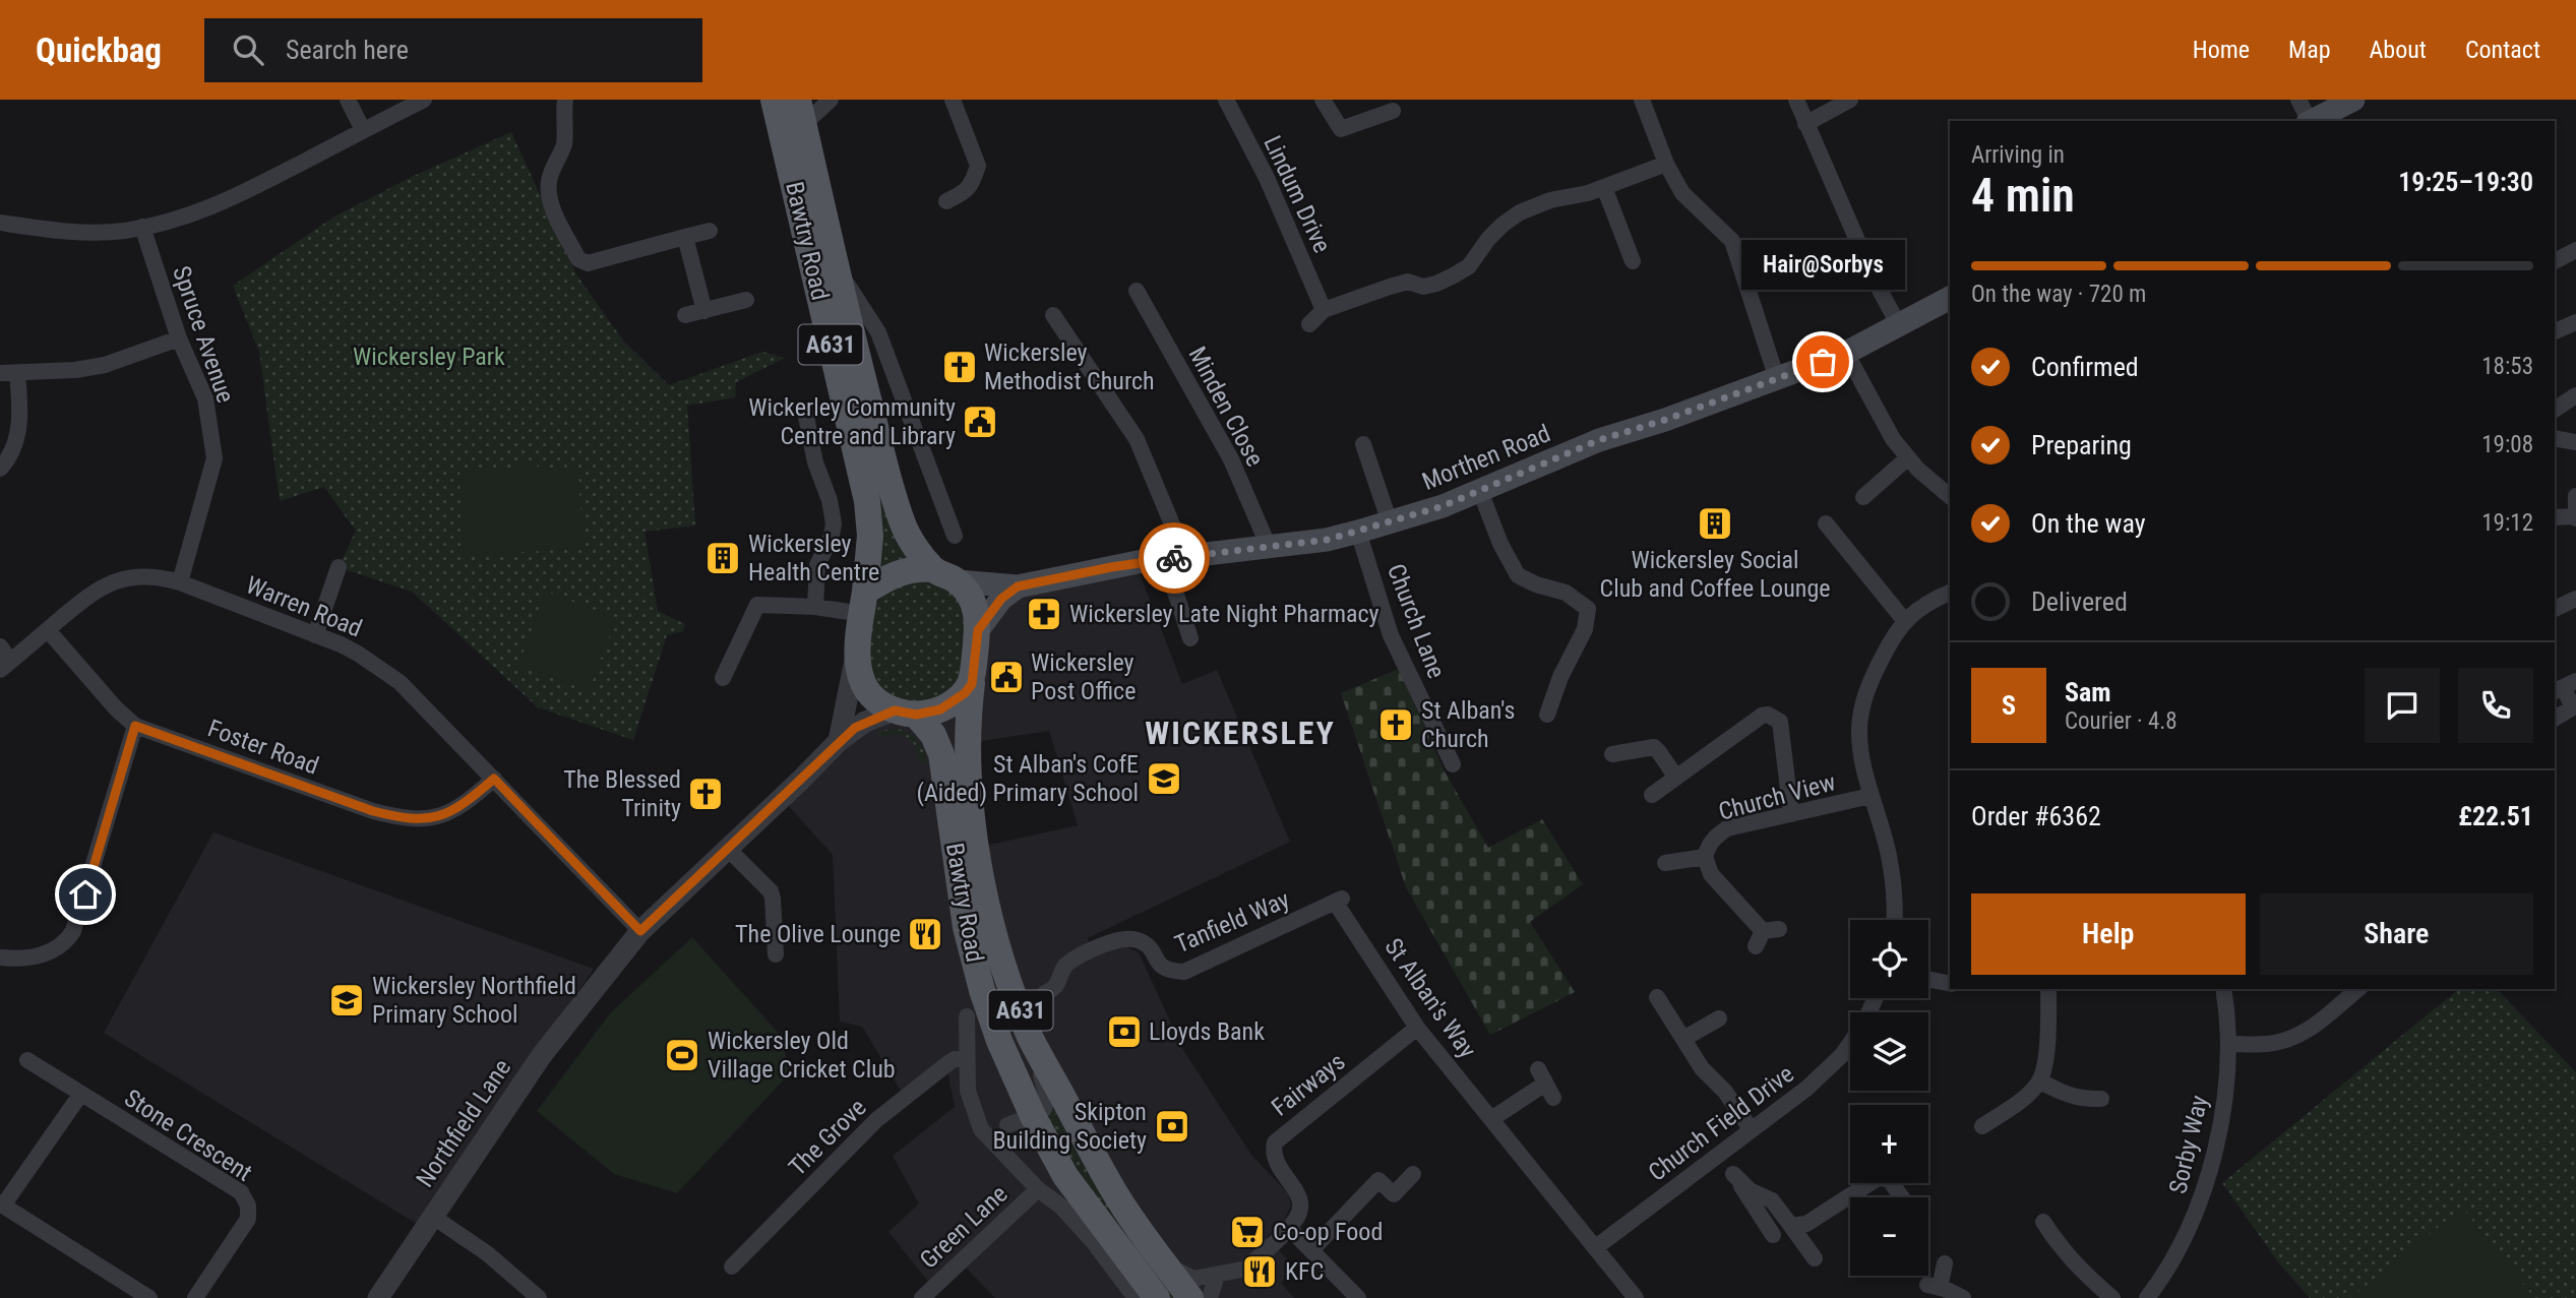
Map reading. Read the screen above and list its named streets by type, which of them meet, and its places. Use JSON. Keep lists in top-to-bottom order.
{
  "streets": {
    "main road": ["Bawtry Road", "A631", "Morthen Road"],
    "street": [
      "Lindum Drive",
      "Spruce Avenue",
      "Minden Close",
      "Warren Road",
      "Church Lane",
      "Foster Road",
      "Church View",
      "Tanfield Way",
      "St Alban's Way",
      "Fairways",
      "Northfield Lane",
      "Church Field Drive",
      "Stone Crescent",
      "The Grove",
      "Sorby Way",
      "Green Lane"
    ]
  },
  "crossings": [
    ["Bawtry Road", "A631"],
    ["Bawtry Road", "Morthen Road"],
    ["Bawtry Road", "Tanfield Way"],
    ["Bawtry Road", "Northfield Lane"],
    ["Spruce Avenue", "Warren Road"],
    ["A631", "Morthen Road"],
    ["A631", "Northfield Lane"],
    ["Minden Close", "Morthen Road"],
    ["Morthen Road", "Church Lane"],
    ["Morthen Road", "Northfield Lane"],
    ["Warren Road", "Foster Road"],
    ["Warren Road", "Northfield Lane"],
    ["Tanfield Way", "St Alban's Way"],
    ["St Alban's Way", "Fairways"],
    ["St Alban's Way", "Church Field Drive"]
  ],
  "districts": ["WICKERSLEY"],
  "parks": ["Wickersley Park"],
  "places": {
    "other": ["Hair@Sorbys"],
    "church": ["Wickersley Methodist Church", "St Alban's Church", "The Blessed Trinity"],
    "public building": ["Wickerley Community Centre and Library", "Wickersley Post Office"],
    "building": ["Wickersley Social Club and Coffee Lounge", "Wickersley Health Centre"],
    "pharmacy": ["Wickersley Late Night Pharmacy"],
    "school or university": ["St Alban's CofE (Aided) Primary School", "Wickersley Northfield Primary School"],
    "restaurant": ["The Olive Lounge", "KFC"],
    "bank": ["Lloyds Bank", "Skipton Building Society"],
    "sports": ["Wickersley Old Village Cricket Club"],
    "supermarket": ["Co-op Food"]
  },
  "page": {
    "header": "Quickbag",
    "search": "Search here",
    "nav": [
      "Home",
      "Map",
      "About",
      "Contact"
    ],
    "heading": ["4 min", "Arriving in", "19:25–19:30"],
    "panel": [
      "Sam",
      "Courier · 4.8",
      "Order #6362",
      "£22.51"
    ],
    "bubble": "Hair@Sorbys",
    "bar": "On the way · 720 m",
    "list": [
      ["Confirmed", "18:53"],
      ["Preparing", "19:08"],
      ["On the way", "19:12"],
      "Delivered"
    ],
    "round": "S",
    "buttons": ["Help", "Share"],
    "map_buttons": ["+", "−"]
  }
}
